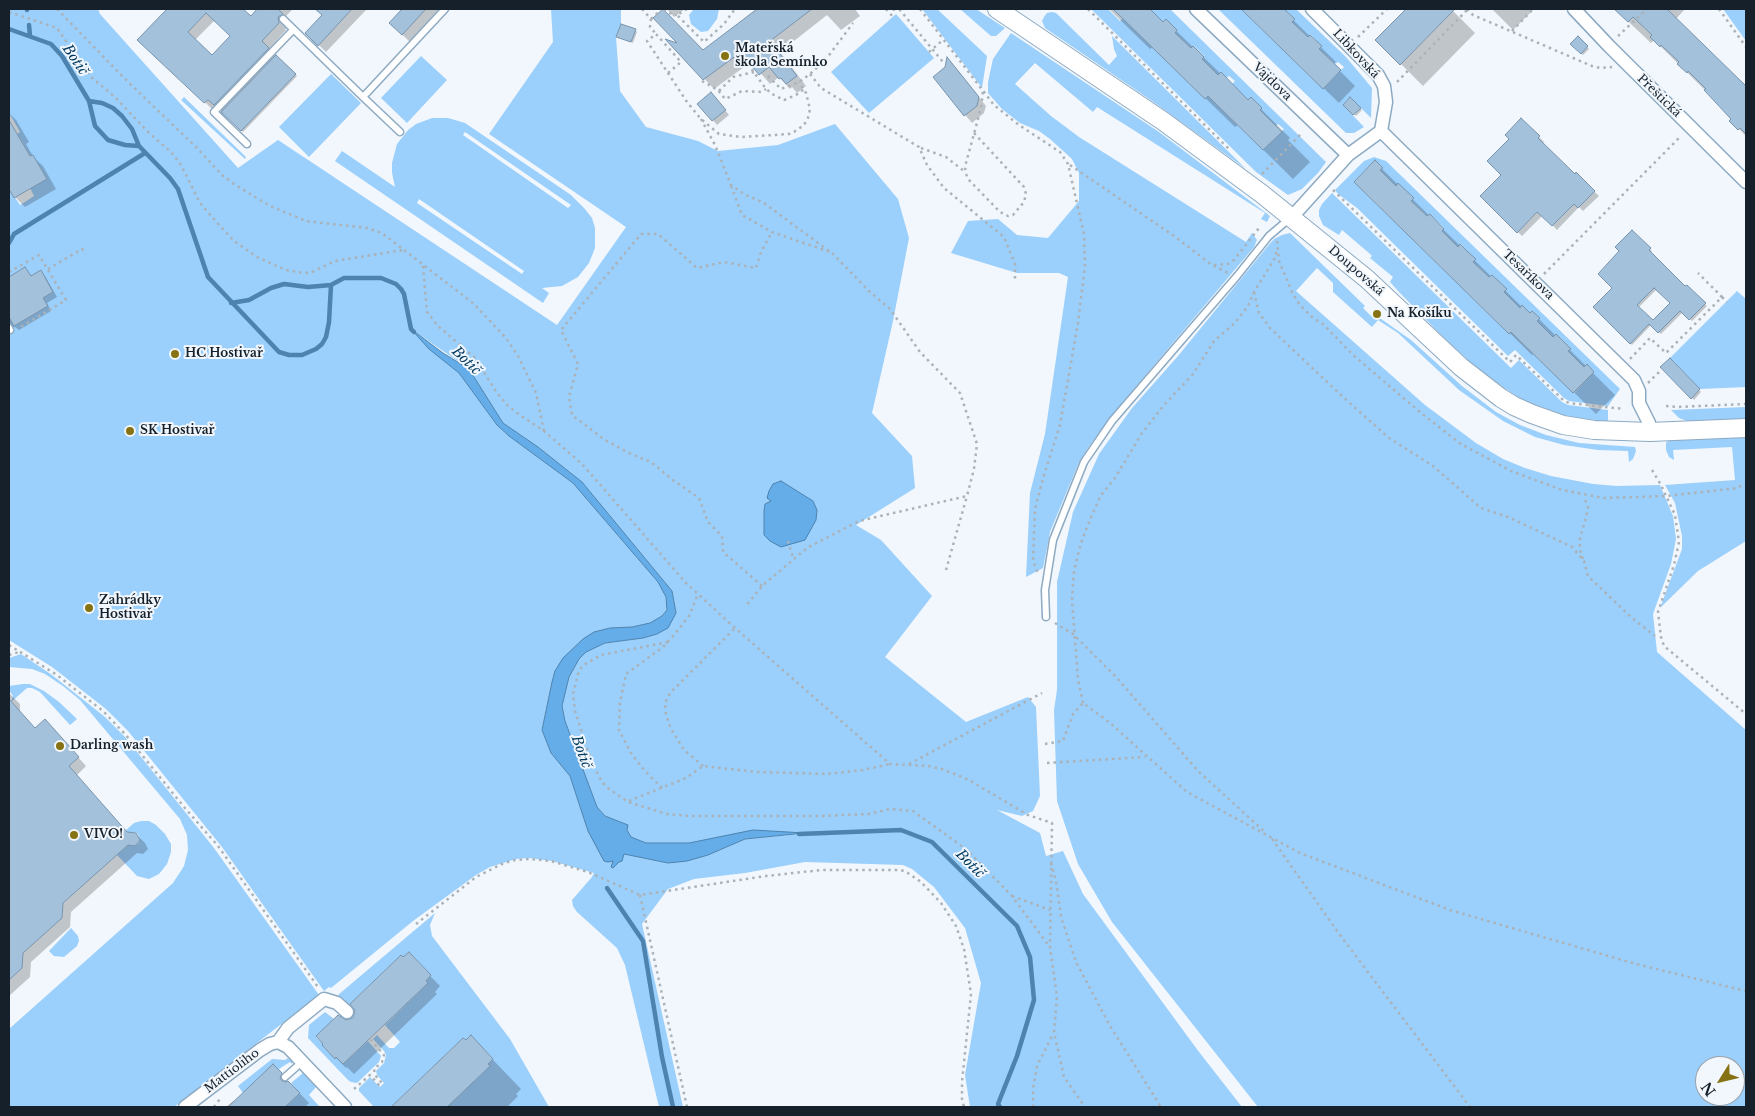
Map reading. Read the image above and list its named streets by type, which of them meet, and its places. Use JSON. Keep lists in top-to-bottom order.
{
  "streets": {
    "street": [
      "Libkovská",
      "Vajdova",
      "Přeštická",
      "Doupovská",
      "Tesaříkova",
      "Mattioliho"
    ]
  },
  "crossings": [
    ["Libkovská", "Tesaříkova"],
    ["Doupovská", "Tesaříkova"]
  ],
  "water": ["Botič"],
  "places": [
    "Mateřská škola Semínko",
    "Na Košíku",
    "HC Hostivař",
    "SK Hostivař",
    "Zahrádky Hostivař",
    "Darling wash",
    "VIVO!"
  ],
  "north": "bottom left"
}
